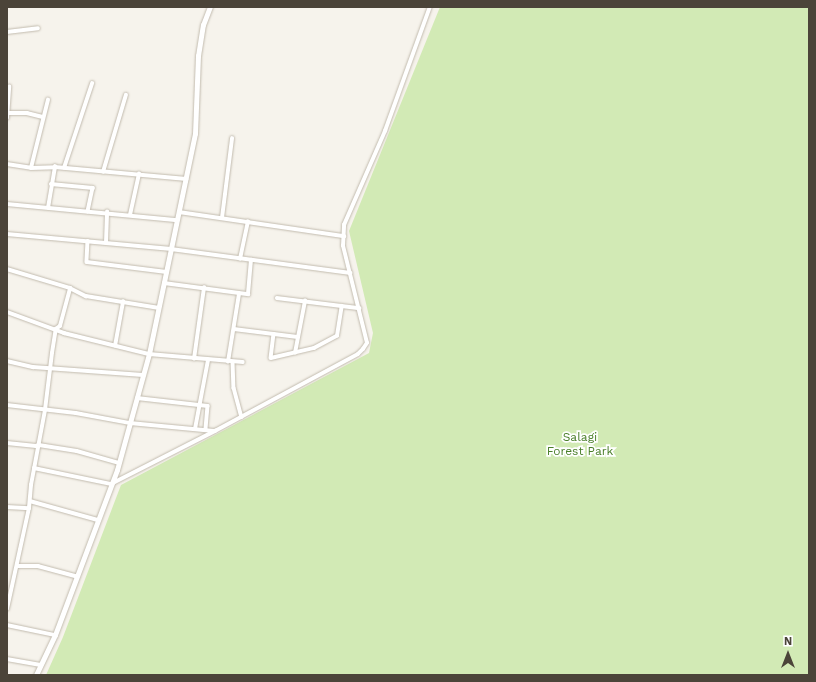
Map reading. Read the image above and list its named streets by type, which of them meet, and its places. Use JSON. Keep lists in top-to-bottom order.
{
  "parks": ["Salagi Forest Park"],
  "north": "top"
}
